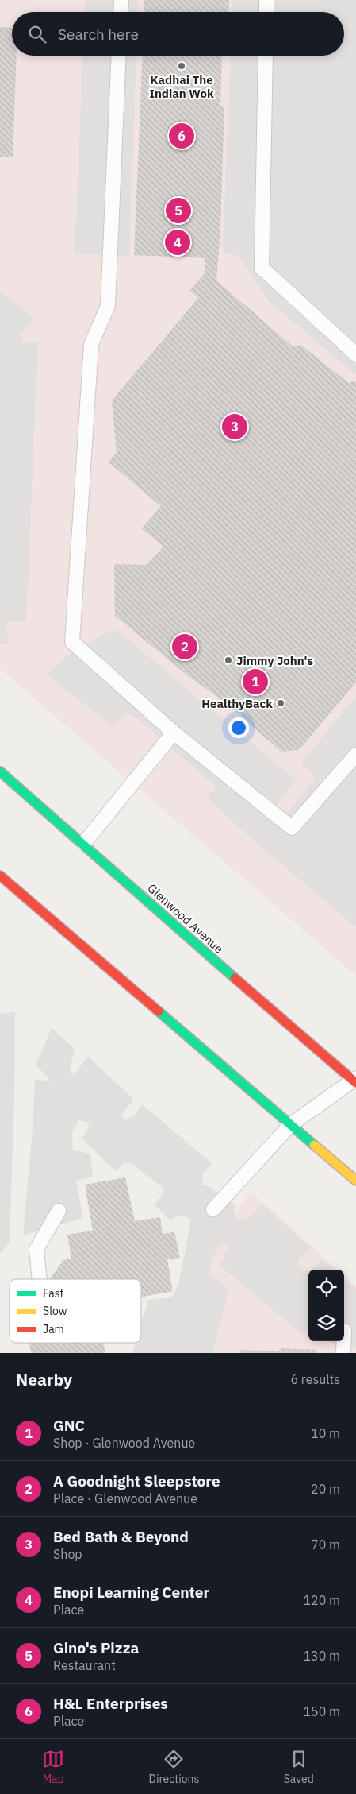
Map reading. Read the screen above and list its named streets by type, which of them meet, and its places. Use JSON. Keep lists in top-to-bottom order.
{
  "streets": {
    "highway": ["Glenwood Avenue"]
  },
  "places": ["Kadhai The Indian Wok", "Jimmy John's", "HealthyBack"],
  "legend": ["Fast", "Slow", "Jam"],
  "page": {
    "search": "Search here",
    "pins": [
      "6",
      "5",
      "4",
      "3",
      "2",
      "1"
    ],
    "heading": ["Nearby", "6 results"],
    "list": [
      {
        "mark": "1",
        "name": "GNC",
        "note": "Shop · Glenwood Avenue",
        "value": "10 m"
      },
      {
        "mark": "2",
        "name": "A Goodnight Sleepstore",
        "note": "Place · Glenwood Avenue",
        "value": "20 m"
      },
      {
        "mark": "3",
        "name": "Bed Bath & Beyond",
        "note": "Shop",
        "value": "70 m"
      },
      {
        "mark": "4",
        "name": "Enopi Learning Center",
        "note": "Place",
        "value": "120 m"
      },
      {
        "mark": "5",
        "name": "Gino's Pizza",
        "note": "Restaurant",
        "value": "130 m"
      },
      {
        "mark": "6",
        "name": "H&L Enterprises",
        "note": "Place",
        "value": "150 m"
      }
    ],
    "nav": ["Map", "Directions", "Saved"]
  }
}
